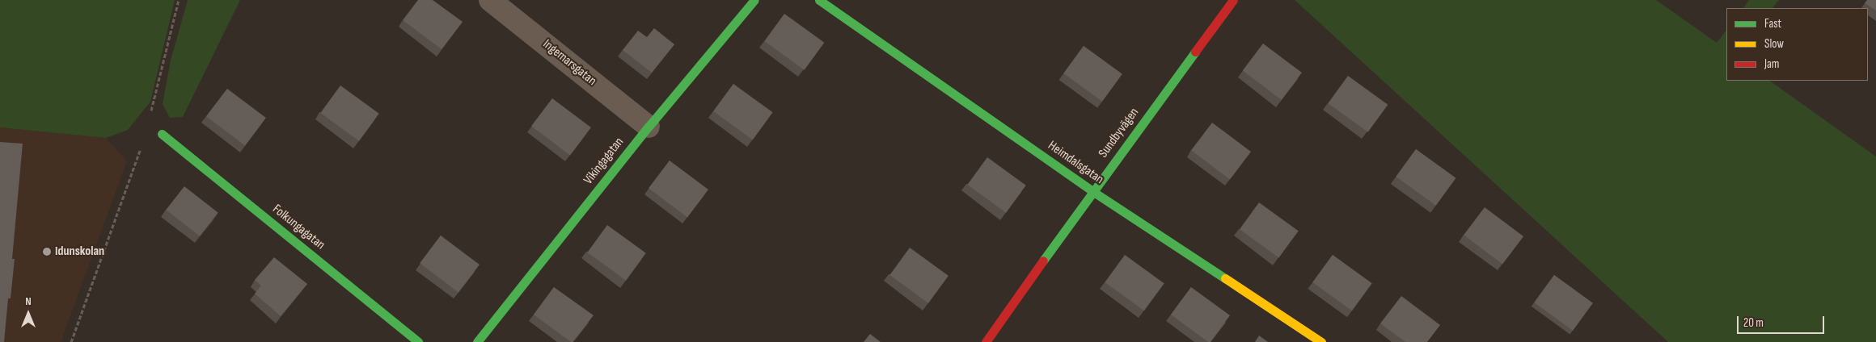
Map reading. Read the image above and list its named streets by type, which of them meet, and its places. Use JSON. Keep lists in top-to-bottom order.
{
  "streets": {
    "street": [
      "Ingemarsgatan",
      "Sundbyvägen",
      "Vikingagatan",
      "Heimdalsgatan",
      "Folkungagatan"
    ]
  },
  "crossings": [
    ["Ingemarsgatan", "Vikingagatan"],
    ["Sundbyvägen", "Heimdalsgatan"]
  ],
  "places": ["Idunskolan"],
  "legend": ["Fast", "Slow", "Jam"],
  "scale_bar": "20 m",
  "north": "top"
}
